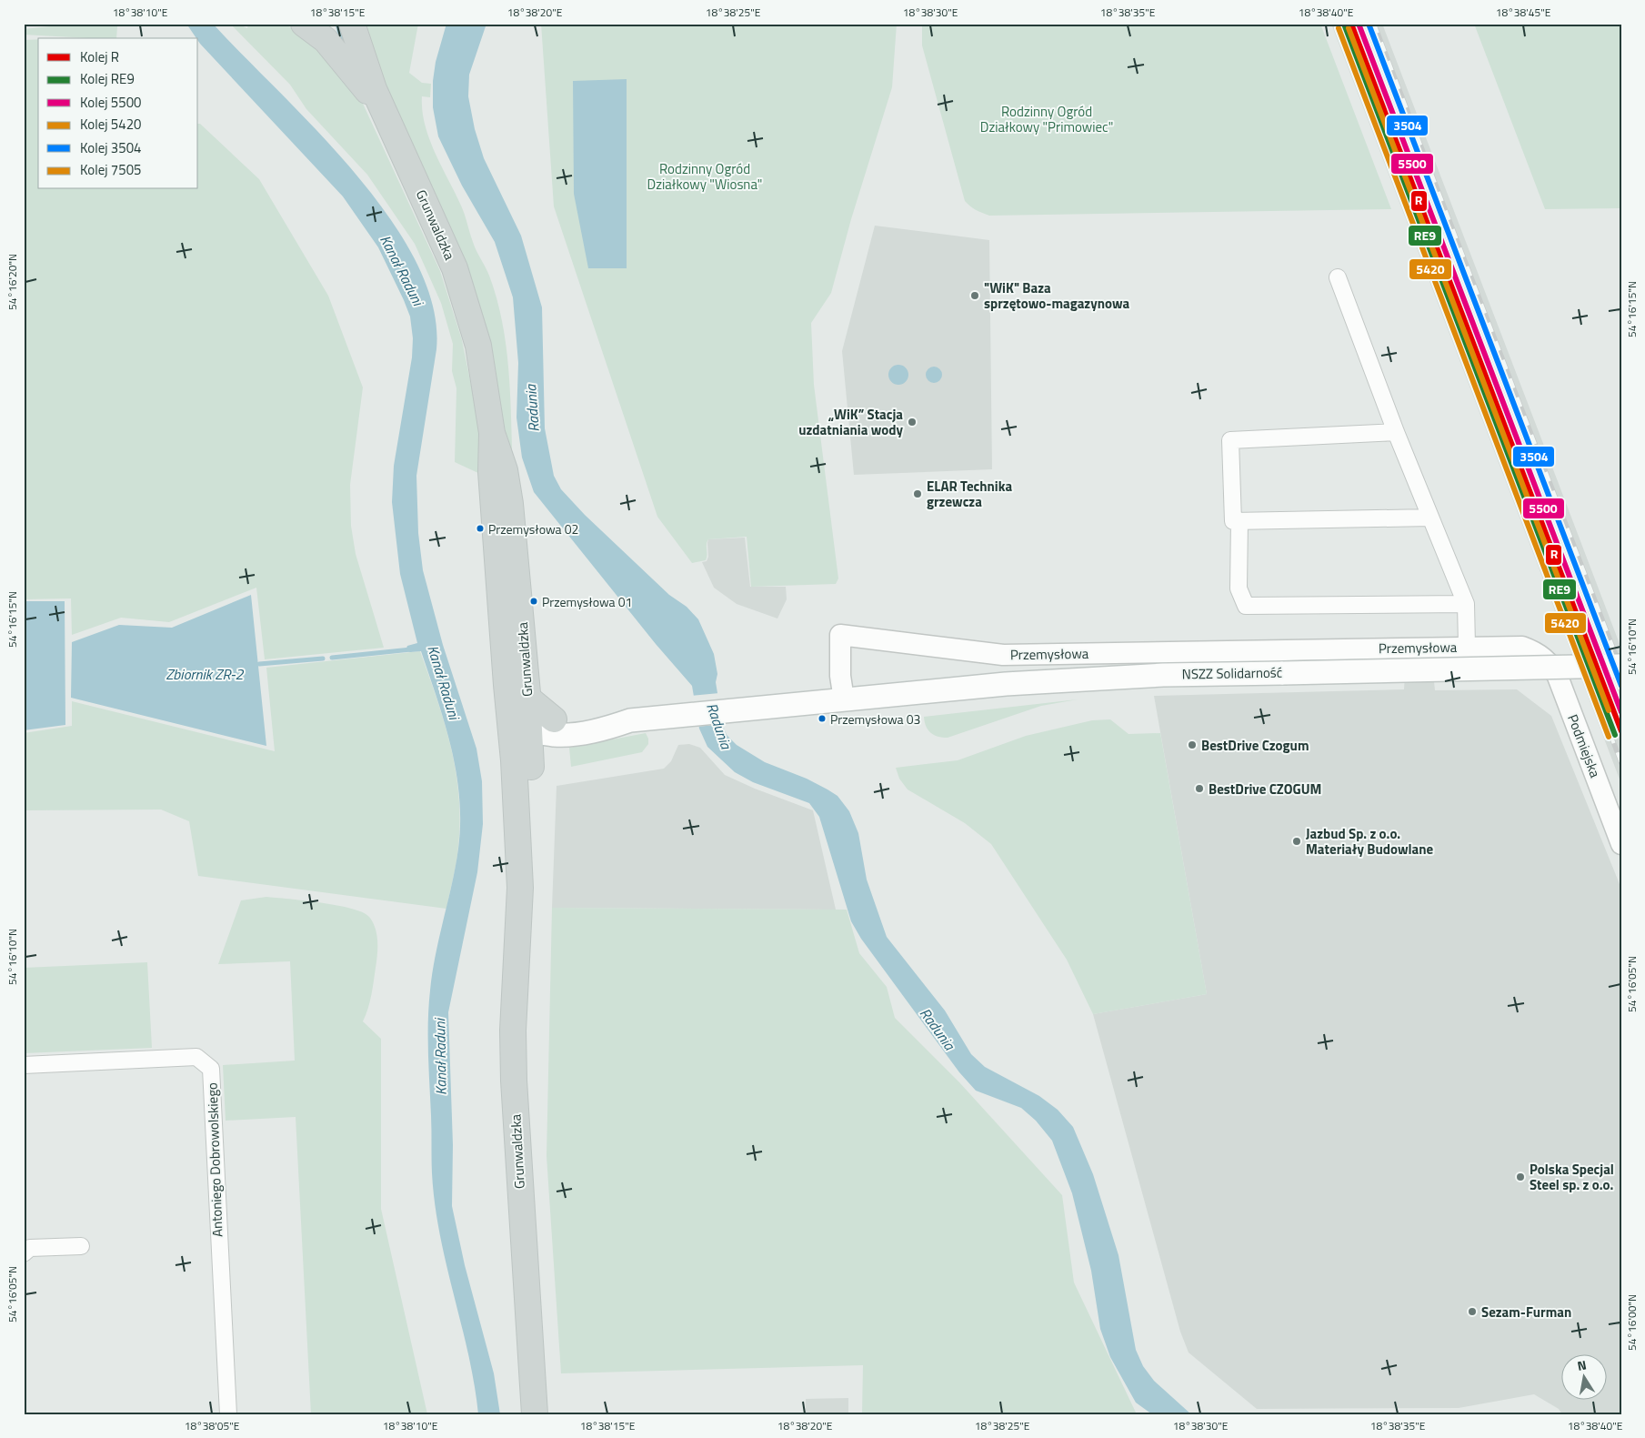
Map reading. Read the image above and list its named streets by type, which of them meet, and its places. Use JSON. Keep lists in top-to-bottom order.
{
  "streets": {
    "main road": ["Grunwaldzka", "NSZZ Solidarność"],
    "street": ["Przemysłowa", "Podmiejska", "Antoniego Dobrowolskiego"]
  },
  "crossings": [
    ["Przemysłowa", "NSZZ Solidarność"],
    ["Przemysłowa", "Podmiejska"]
  ],
  "water": ["Kanał Raduni", "Radunia", "Zbiornik ZR-2"],
  "parks": ["Rodzinny Ogród Działkowy \"Primowiec\"", "Rodzinny Ogród Działkowy \"Wiosna\""],
  "places": [
    "\"WiK\" Baza sprzętowo-magazynowa",
    "„WiK” Stacja uzdatniania wody",
    "ELAR Technika grzewcza",
    "Przemysłowa 02",
    "Przemysłowa 01",
    "Przemysłowa 03",
    "BestDrive Czogum",
    "BestDrive CZOGUM",
    "Jazbud Sp. z o.o. Materiały Budowlane",
    "Polska Specjal Steel sp. z o.o.",
    "Sezam-Furman"
  ],
  "lines": [
    "rail line R",
    "rail line 5500",
    "rail line 3504",
    "rail line RE9",
    "rail line 5420",
    "rail line 7505"
  ],
  "legend": [
    "Kolej R",
    "Kolej RE9",
    "Kolej 5500",
    "Kolej 5420",
    "Kolej 3504",
    "Kolej 7505"
  ],
  "north": "top",
  "coordinates": [
    "18°38'10\"E",
    "18°38'15\"E",
    "18°38'20\"E",
    "18°38'25\"E",
    "18°38'30\"E",
    "18°38'35\"E",
    "18°38'40\"E",
    "18°38'45\"E",
    "54°16'20\"N",
    "54°16'15\"N",
    "54°16'10\"N",
    "54°16'05\"N",
    "54°16'00\"N",
    "18°38'05\"E"
  ]
}
